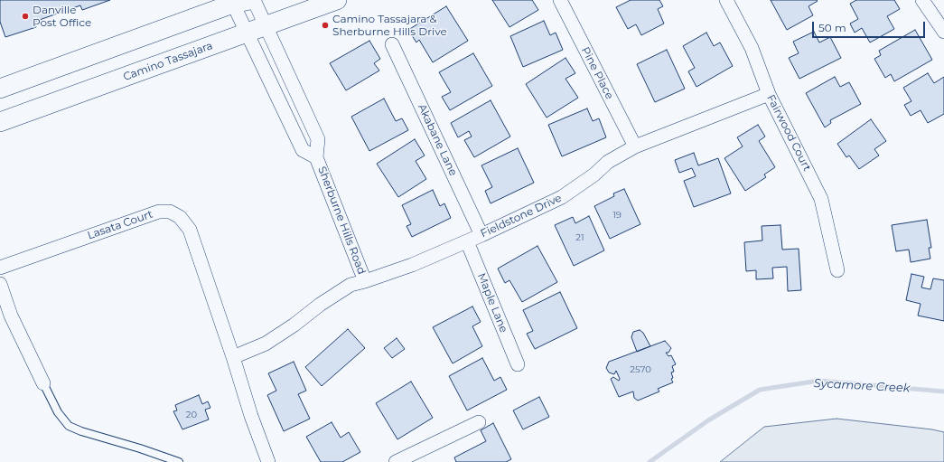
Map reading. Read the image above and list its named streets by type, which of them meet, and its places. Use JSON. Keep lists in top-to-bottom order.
{
  "streets": {
    "main road": ["Camino Tassajara"],
    "street": [
      "Pine Place",
      "Fairwood Court",
      "Akabane Lane",
      "Fieldstone Drive",
      "Sherburne Hills Road",
      "Lasata Court",
      "Maple Lane"
    ]
  },
  "crossings": [
    ["Camino Tassajara", "Sherburne Hills Road"],
    ["Pine Place", "Fieldstone Drive"],
    ["Fairwood Court", "Fieldstone Drive"],
    ["Akabane Lane", "Fieldstone Drive"],
    ["Fieldstone Drive", "Sherburne Hills Road"],
    ["Fieldstone Drive", "Maple Lane"],
    ["Sherburne Hills Road", "Lasata Court"]
  ],
  "water": ["Sycamore Creek"],
  "places": ["Danville Post Office", "Camino Tassajara & Sherburne Hills Drive"],
  "house_numbers": [
    "19",
    "21",
    "2570",
    "20"
  ],
  "scale_bar": "50 m"
}
